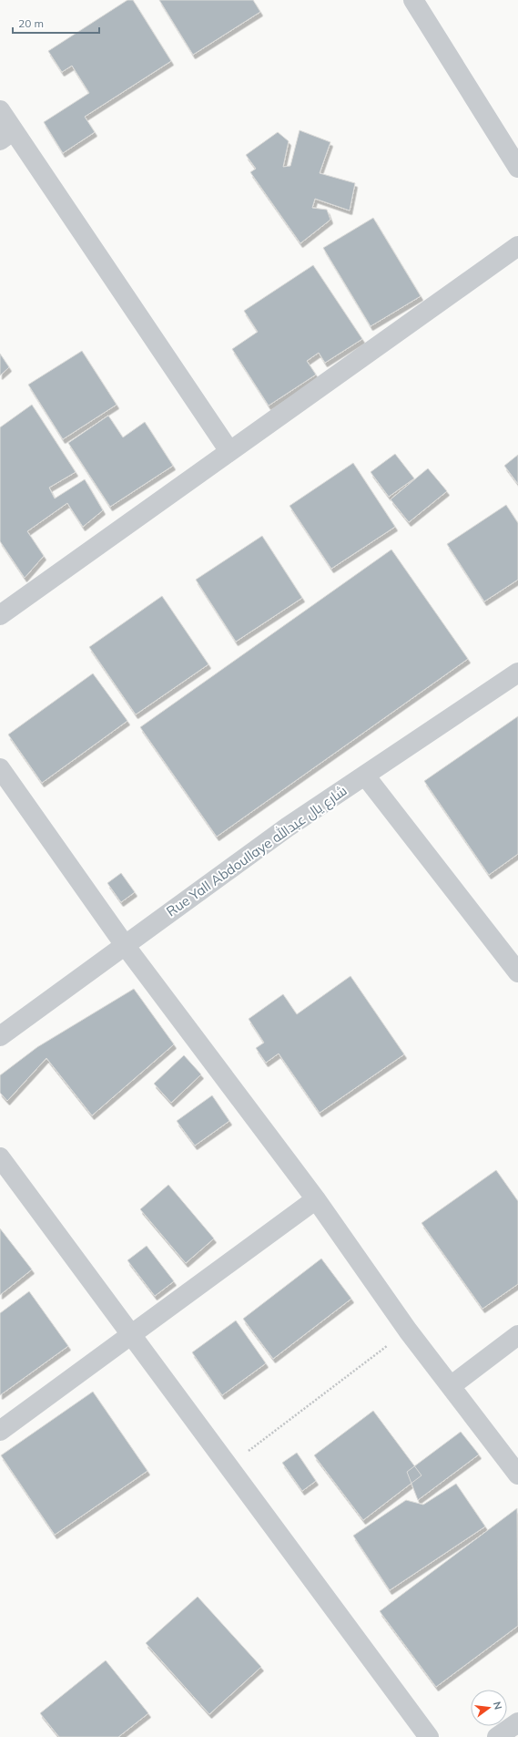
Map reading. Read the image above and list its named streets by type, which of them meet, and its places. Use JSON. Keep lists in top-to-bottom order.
{
  "streets": {
    "street": ["Rue Yall Abdoullaye شارع يال عبدالله"]
  },
  "scale_bar": "20 m",
  "north": "right"
}
